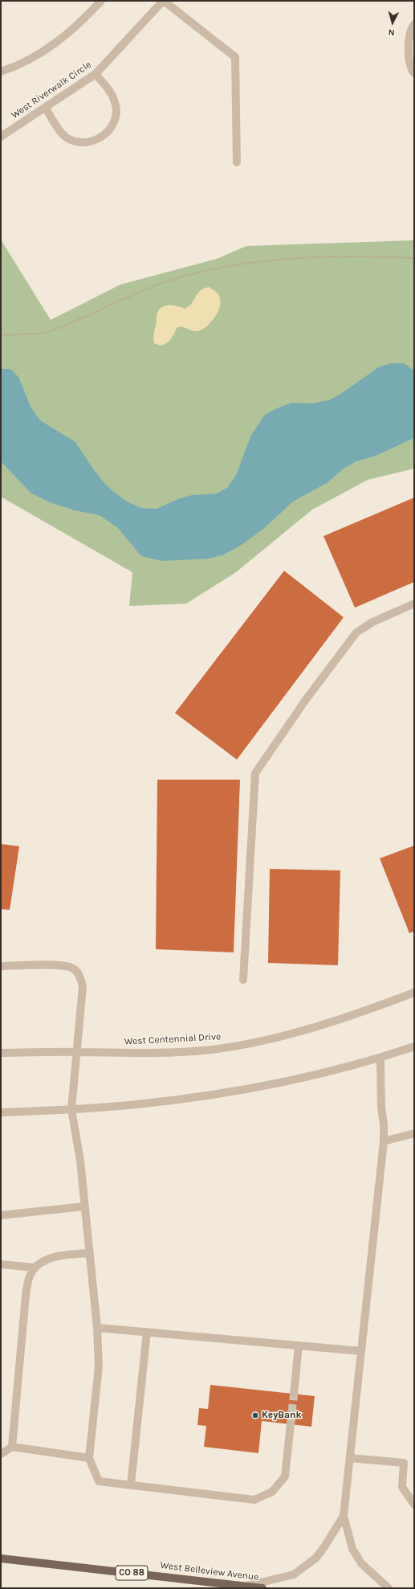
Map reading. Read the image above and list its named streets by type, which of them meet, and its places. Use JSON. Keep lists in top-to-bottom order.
{
  "streets": {
    "main road": ["West Belleview Avenue", "CO 88"],
    "street": ["West Riverwalk Circle", "West Centennial Drive"]
  },
  "places": ["KeyBank"],
  "north": "bottom"
}
